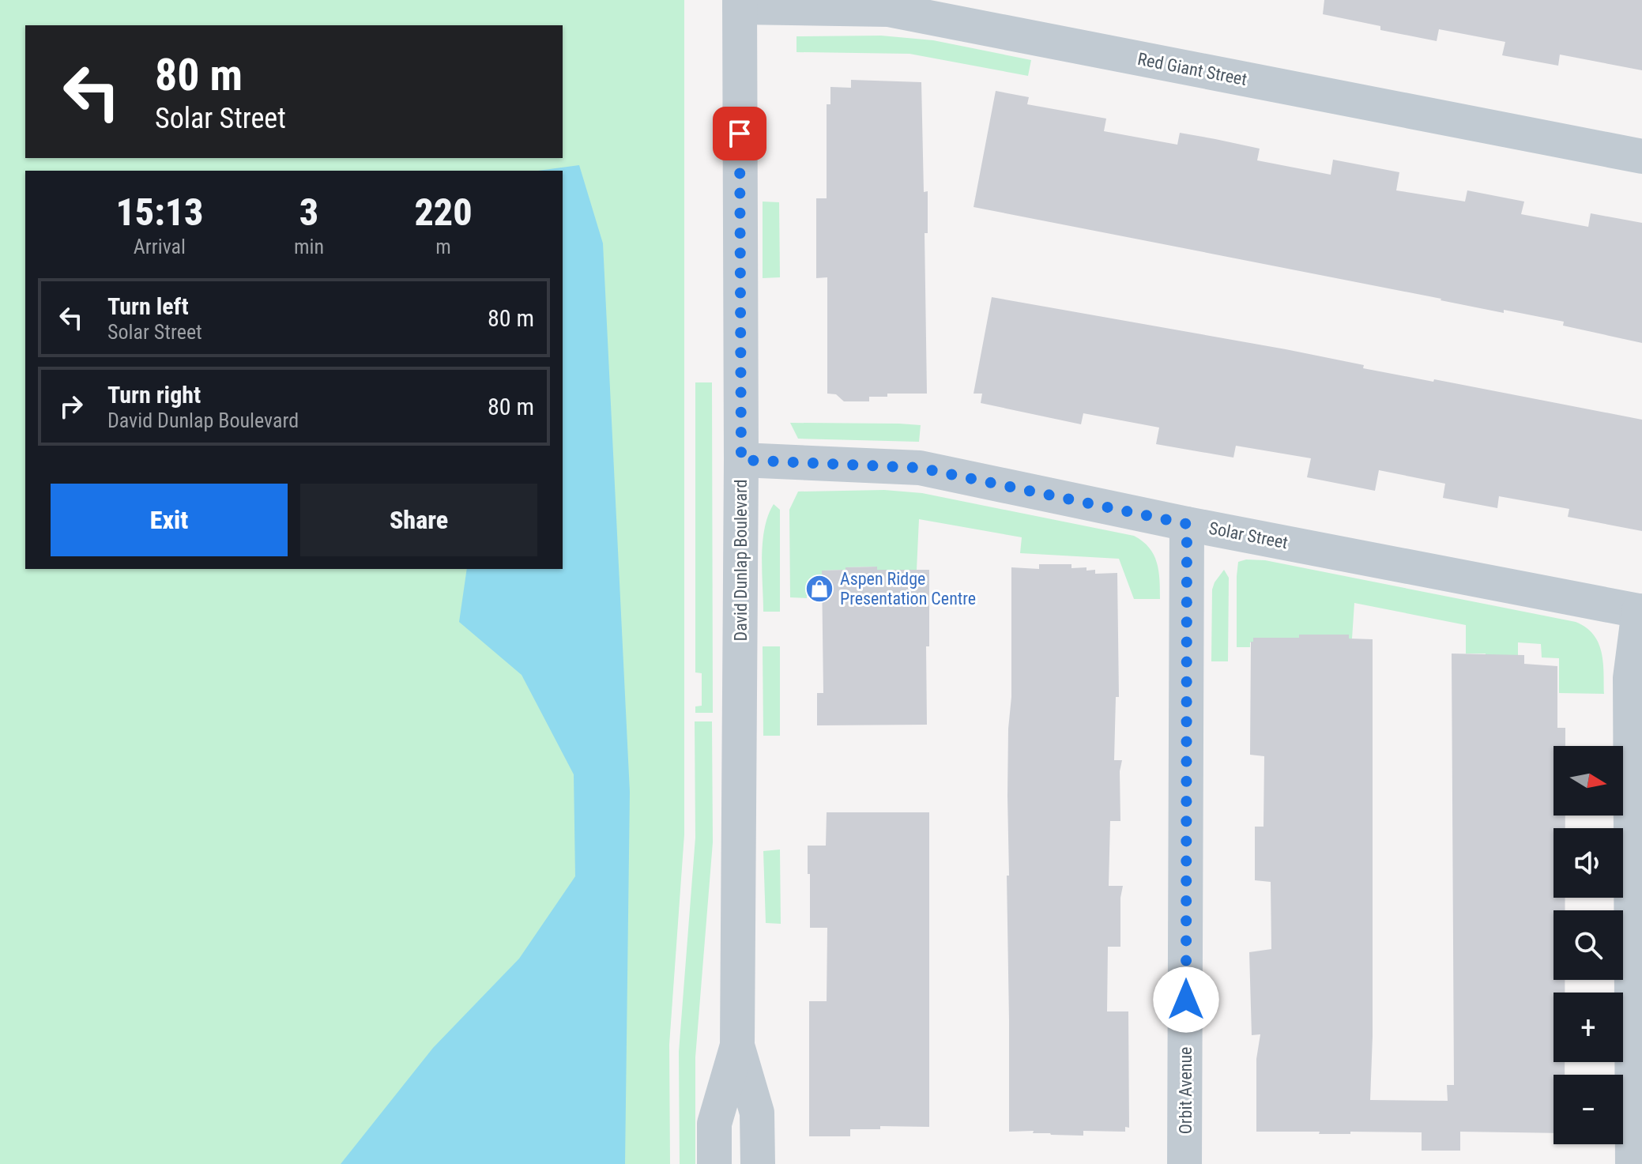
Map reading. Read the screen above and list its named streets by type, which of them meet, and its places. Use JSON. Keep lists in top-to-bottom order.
{
  "streets": {
    "street": [
      "Red Giant Street",
      "Solar Street",
      "David Dunlap Boulevard",
      "Orbit Avenue"
    ]
  },
  "crossings": [
    ["Red Giant Street", "David Dunlap Boulevard"],
    ["Solar Street", "David Dunlap Boulevard"],
    ["Solar Street", "Orbit Avenue"]
  ],
  "places": {
    "shop": ["Aspen Ridge Presentation Centre"]
  },
  "north": "right",
  "page": {
    "turn": ["80 m", "Solar Street"],
    "eta": [
      "15:13",
      "Arrival",
      "3",
      "min",
      "220",
      "m"
    ],
    "list": [
      {
        "name": "Turn left",
        "note": "Solar Street",
        "value": "80 m"
      },
      {
        "name": "Turn right",
        "note": "David Dunlap Boulevard",
        "value": "80 m"
      }
    ],
    "buttons": ["Exit", "Share"],
    "map_buttons": ["+", "−"]
  }
}
